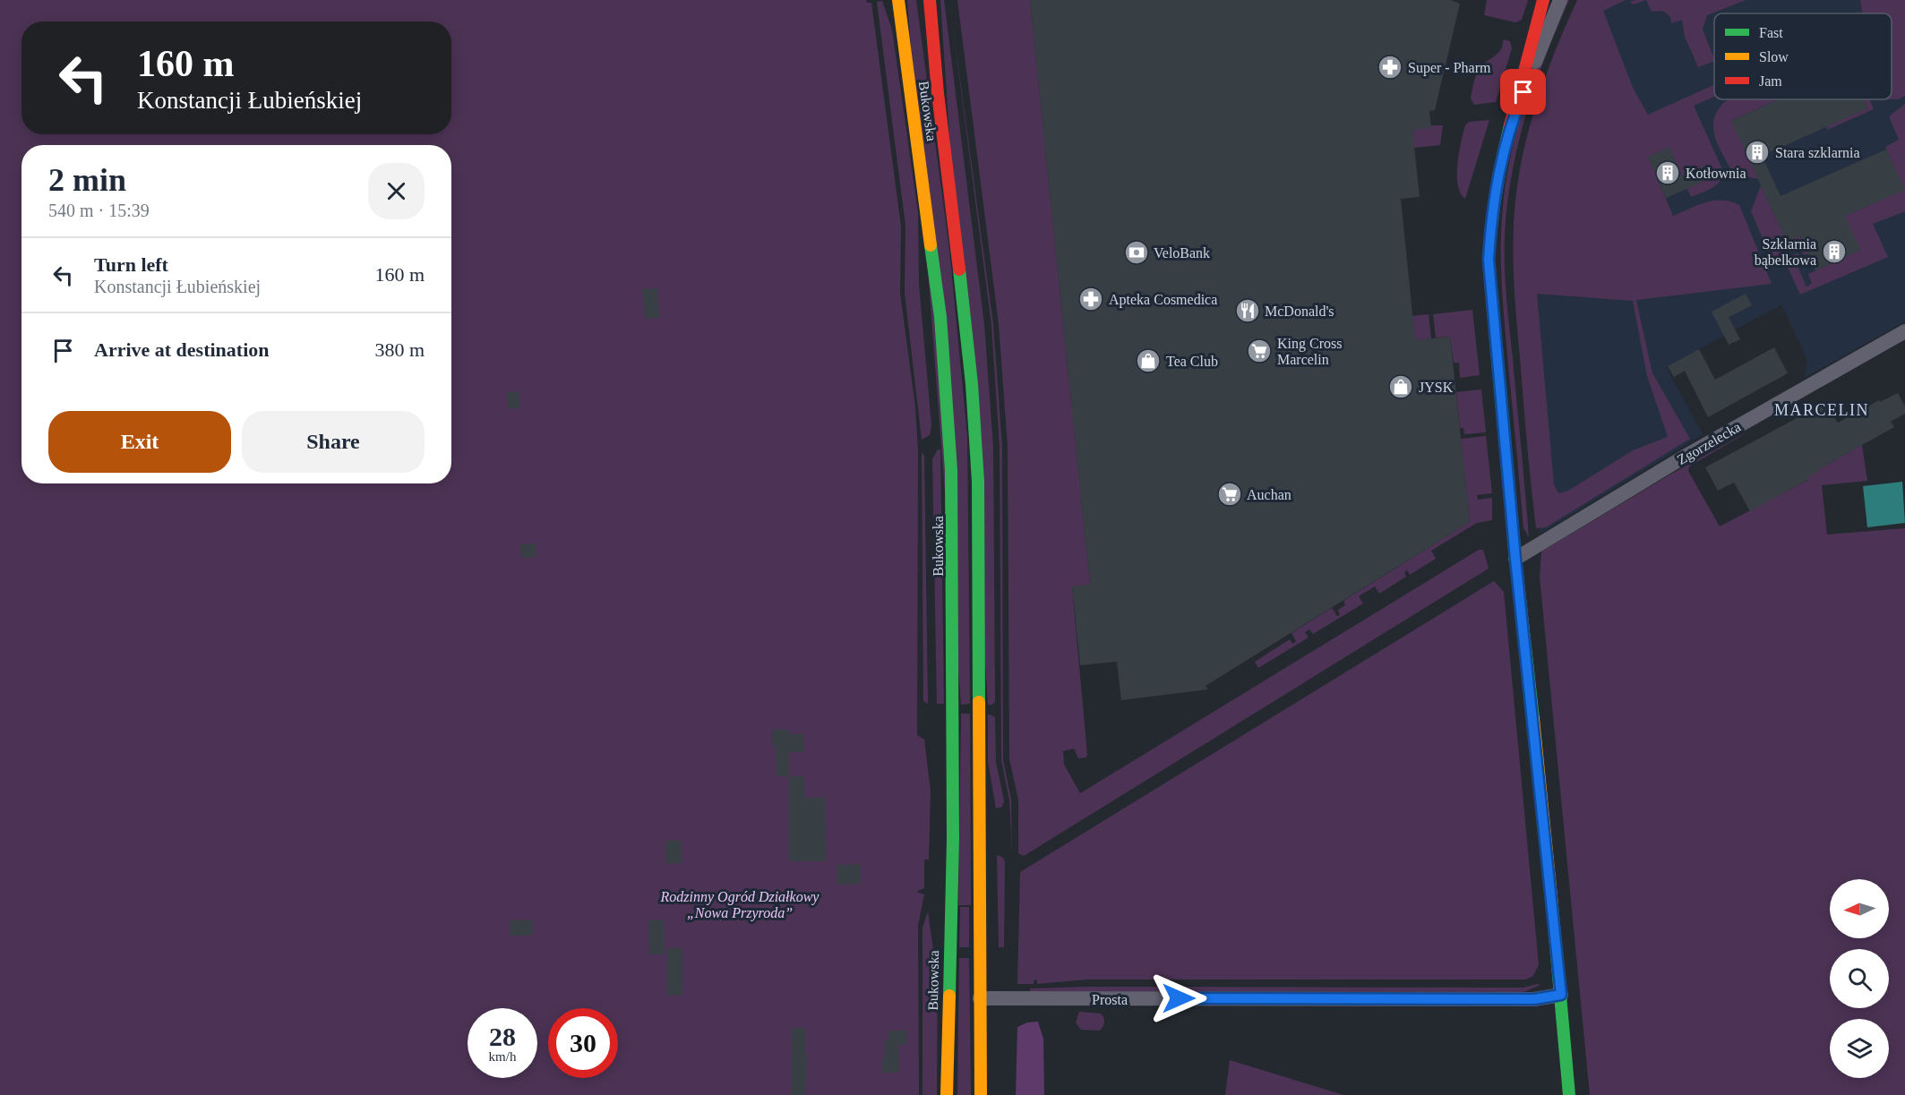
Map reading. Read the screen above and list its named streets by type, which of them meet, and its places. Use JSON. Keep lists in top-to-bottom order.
{
  "streets": {
    "main road": ["Bukowska"],
    "street": ["Zgorzelecka", "Prosta"]
  },
  "crossings": [
    ["Bukowska", "Prosta"]
  ],
  "districts": ["MARCELIN"],
  "parks": ["Rodzinny Ogród Działkowy „Nowa Przyroda”"],
  "places": {
    "pharmacy": ["Super - Pharm", "Apteka Cosmedica"],
    "building": ["Stara szklarnia", "Kotłownia", "Szklarnia bąbelkowa"],
    "bank": ["VeloBank"],
    "restaurant": ["McDonald's"],
    "supermarket": ["King Cross Marcelin", "Auchan"],
    "shop": ["Tea Club", "JYSK"]
  },
  "legend": ["Fast", "Slow", "Jam"],
  "north": "left",
  "page": {
    "turn": ["160 m", "Konstancji Łubieńskiej"],
    "heading": ["2 min", "540 m · 15:39"],
    "list": [
      {
        "name": "Turn left",
        "note": "Konstancji Łubieńskiej",
        "value": "160 m"
      },
      {
        "name": "Arrive at destination",
        "value": "380 m"
      }
    ],
    "buttons": ["Exit", "Share"],
    "speed": "28 km/h",
    "limit": "30"
  }
}
